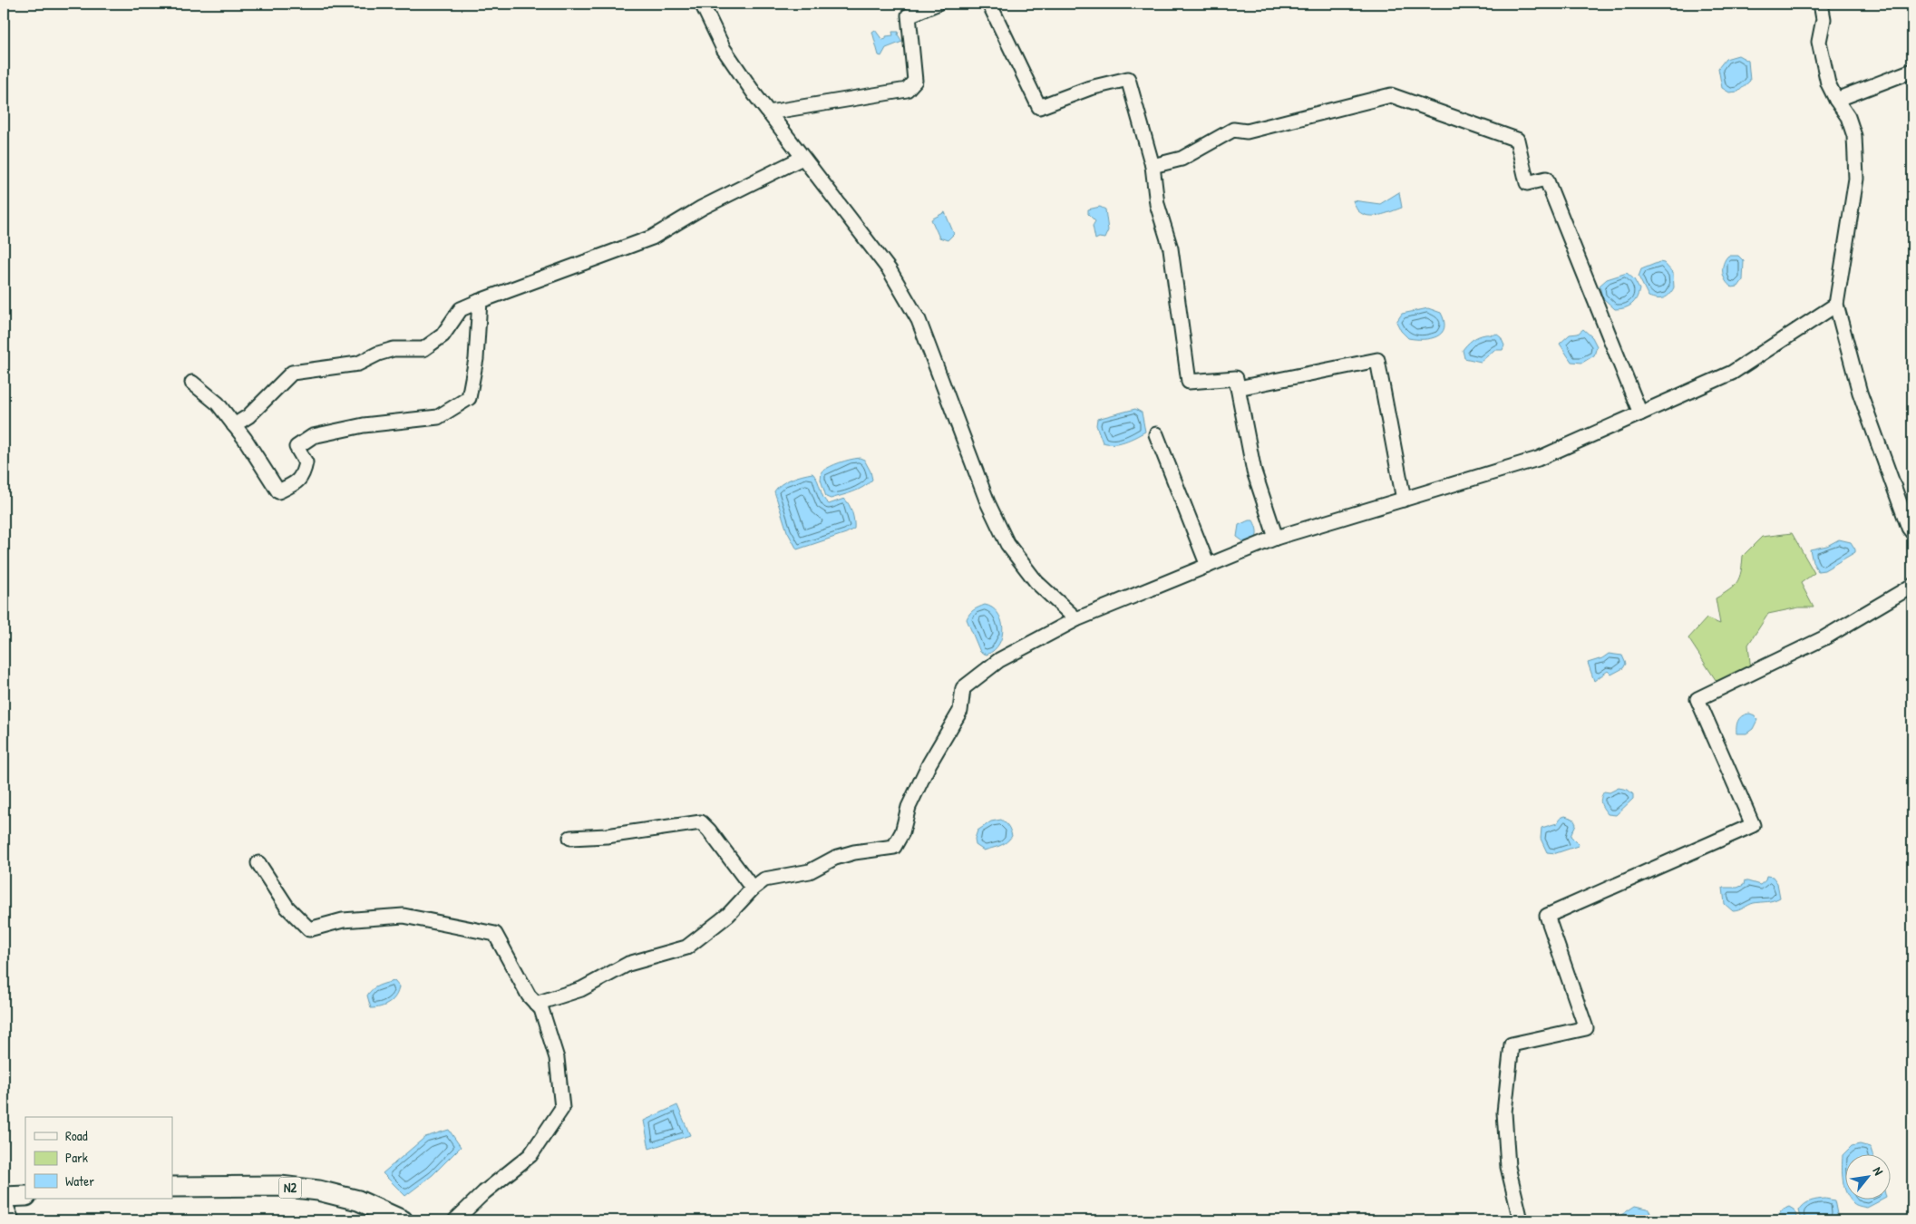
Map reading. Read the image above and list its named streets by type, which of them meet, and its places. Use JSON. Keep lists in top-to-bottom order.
{
  "streets": {
    "highway": ["N2"]
  },
  "legend": ["Road", "Park", "Water"],
  "north": "top right"
}
